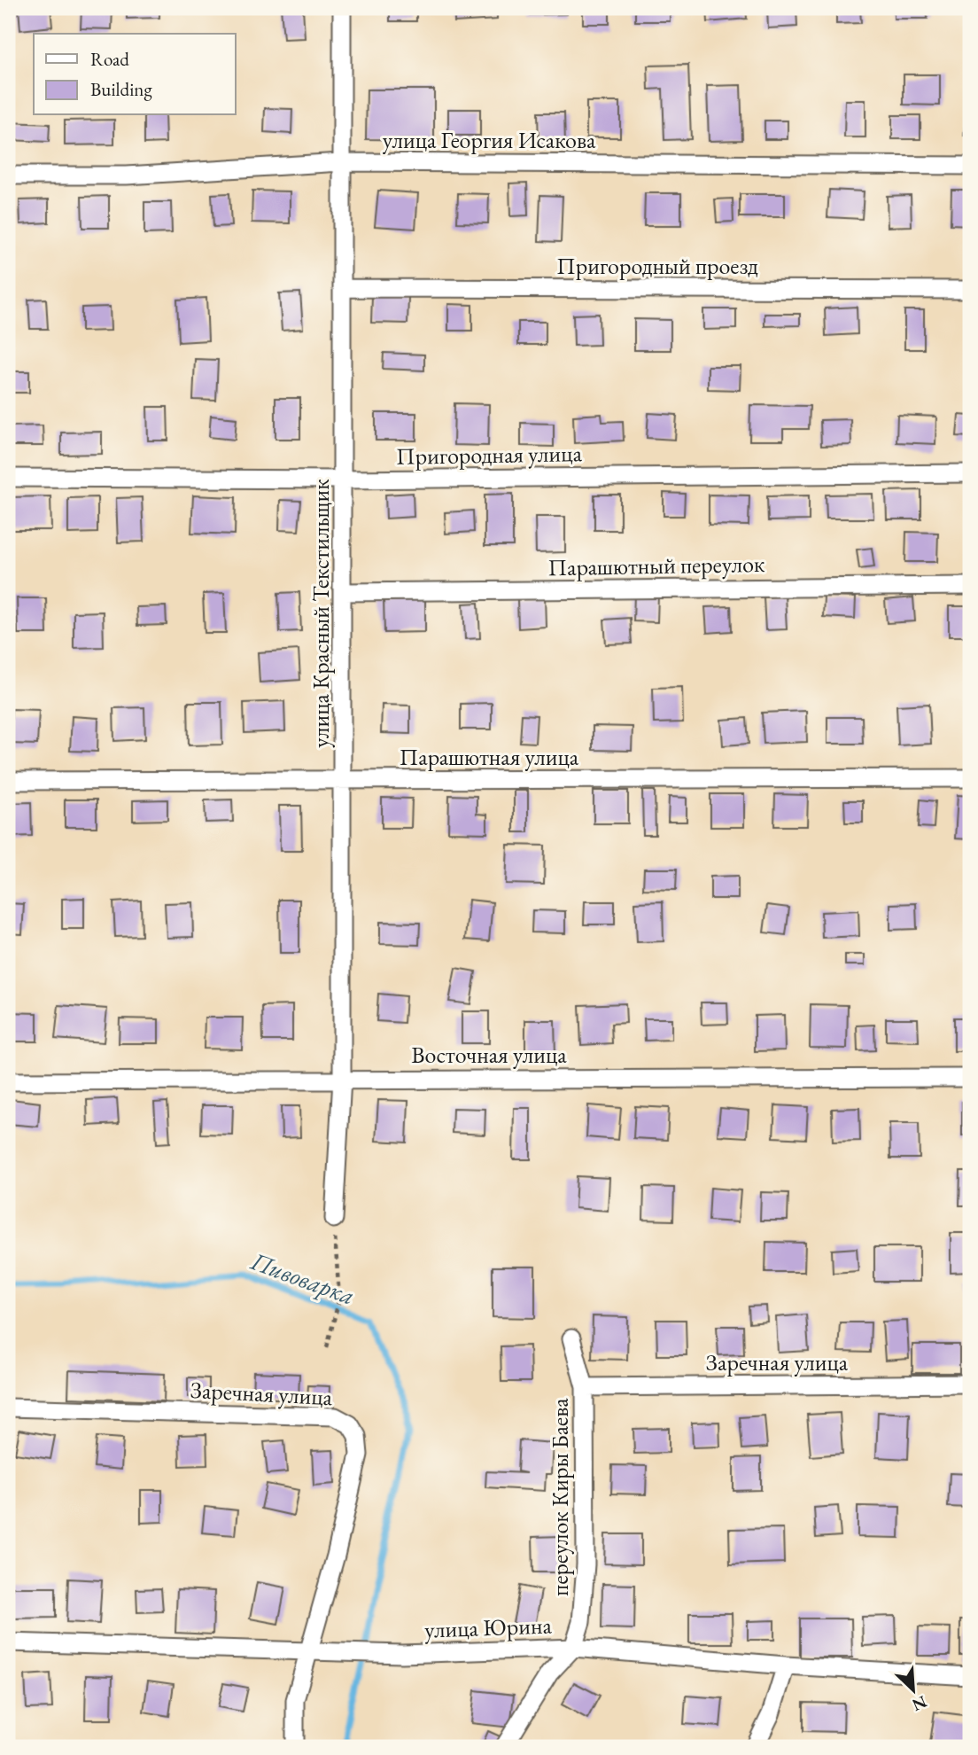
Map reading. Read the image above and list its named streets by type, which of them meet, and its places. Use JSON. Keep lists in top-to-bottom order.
{
  "streets": {
    "street": [
      "улица Георгия Исакова",
      "Пригородный проезд",
      "Пригородная улица",
      "Парашютный переулок",
      "улица Красный Текстильщик",
      "Парашютная улица",
      "Восточная улица",
      "Заречная улица",
      "переулок Киры Баева",
      "улица Юрина"
    ]
  },
  "crossings": [
    ["улица Георгия Исакова", "улица Красный Текстильщик"],
    ["Пригородный проезд", "улица Красный Текстильщик"],
    ["Пригородная улица", "улица Красный Текстильщик"],
    ["Парашютный переулок", "улица Красный Текстильщик"],
    ["улица Красный Текстильщик", "Парашютная улица"],
    ["улица Красный Текстильщик", "Восточная улица"],
    ["Заречная улица", "переулок Киры Баева"],
    ["Заречная улица", "улица Юрина"],
    ["переулок Киры Баева", "улица Юрина"]
  ],
  "water": ["Пивоварка"],
  "legend": ["Road", "Building"],
  "north": "bottom right"
}
